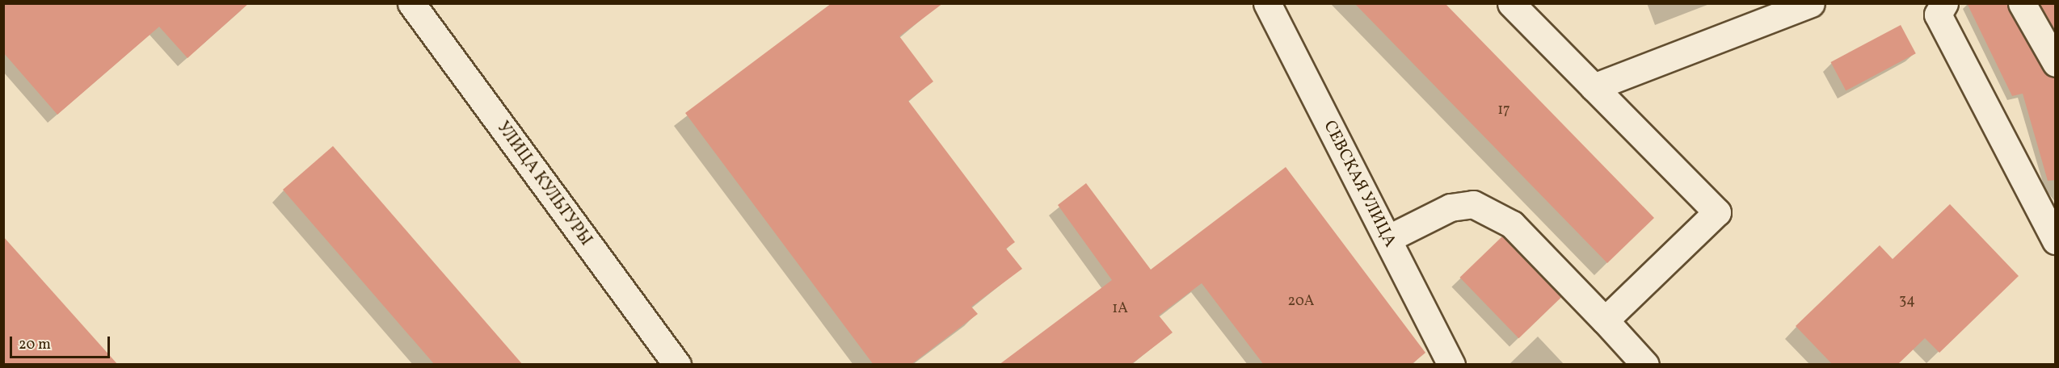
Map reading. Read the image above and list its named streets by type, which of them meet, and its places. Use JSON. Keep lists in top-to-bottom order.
{
  "streets": {
    "street": ["УЛИЦА КУЛЬТУРЫ", "СЕВСКАЯ УЛИЦА"]
  },
  "house_numbers": [
    "17",
    "34",
    "20А",
    "1А"
  ],
  "scale_bar": "20 m"
}
